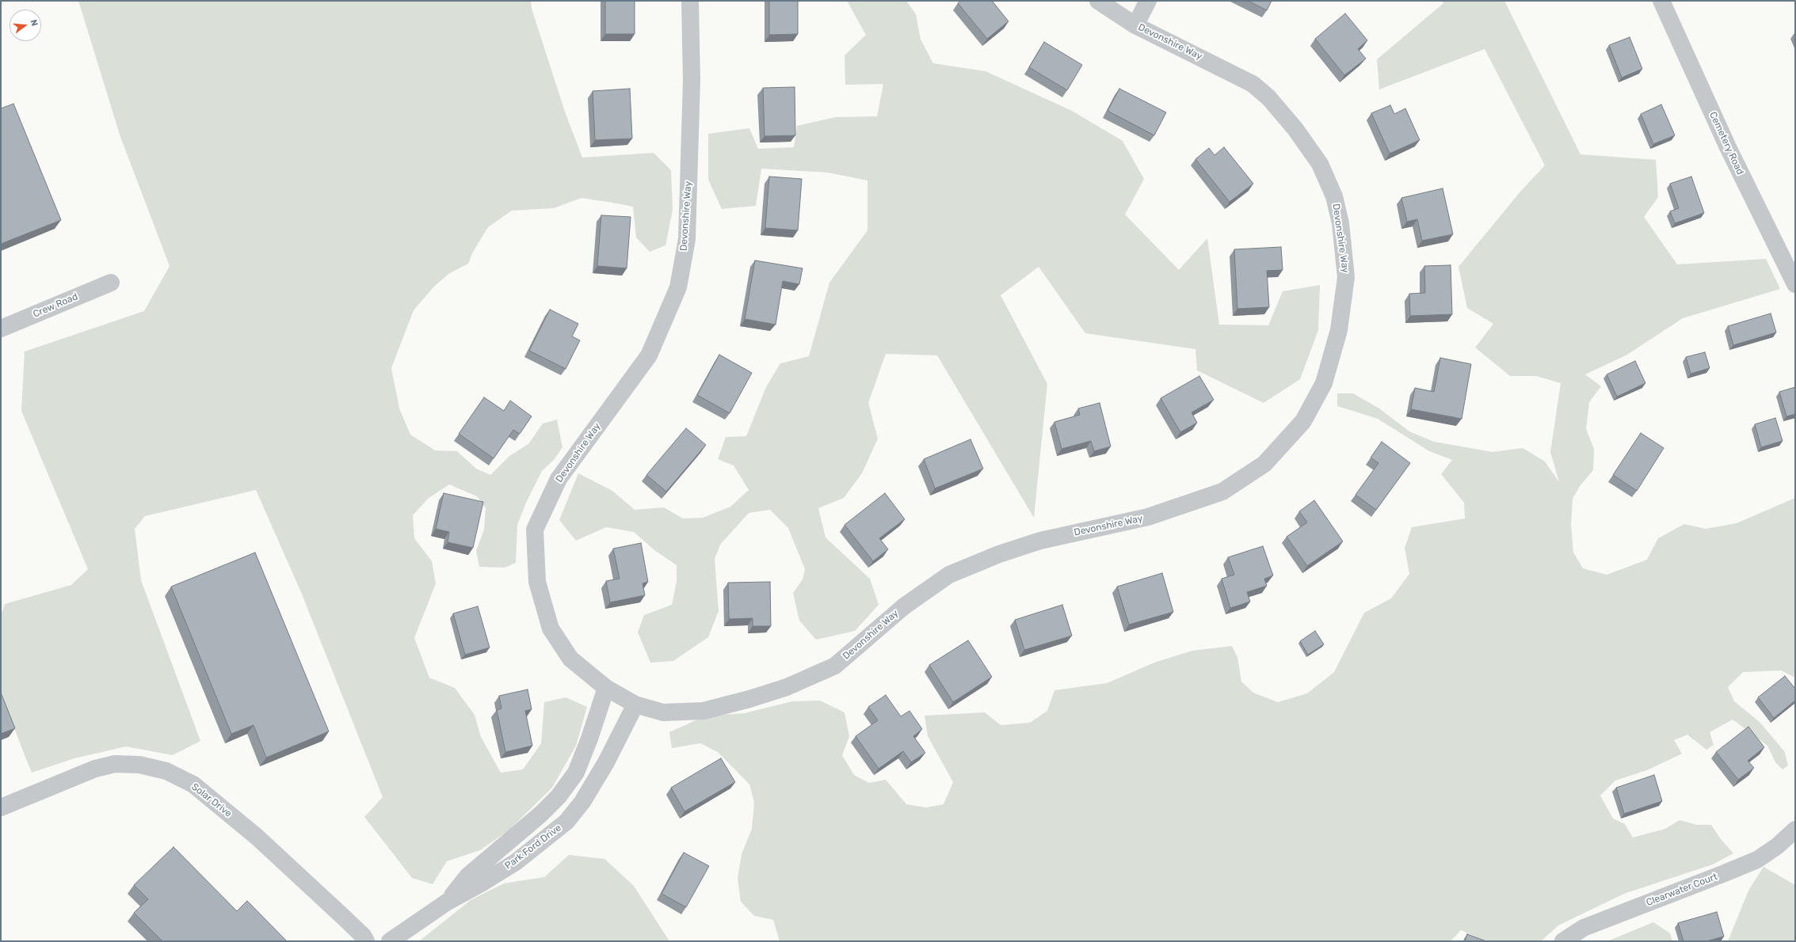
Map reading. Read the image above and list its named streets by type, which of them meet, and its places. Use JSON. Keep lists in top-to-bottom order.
{
  "streets": {
    "street": [
      "Devonshire Way",
      "Cemetery Road",
      "Crew Road",
      "Solar Drive",
      "Park Ford Drive",
      "Clearwater Court"
    ]
  },
  "crossings": [
    ["Devonshire Way", "Park Ford Drive"]
  ],
  "north": "right"
}
